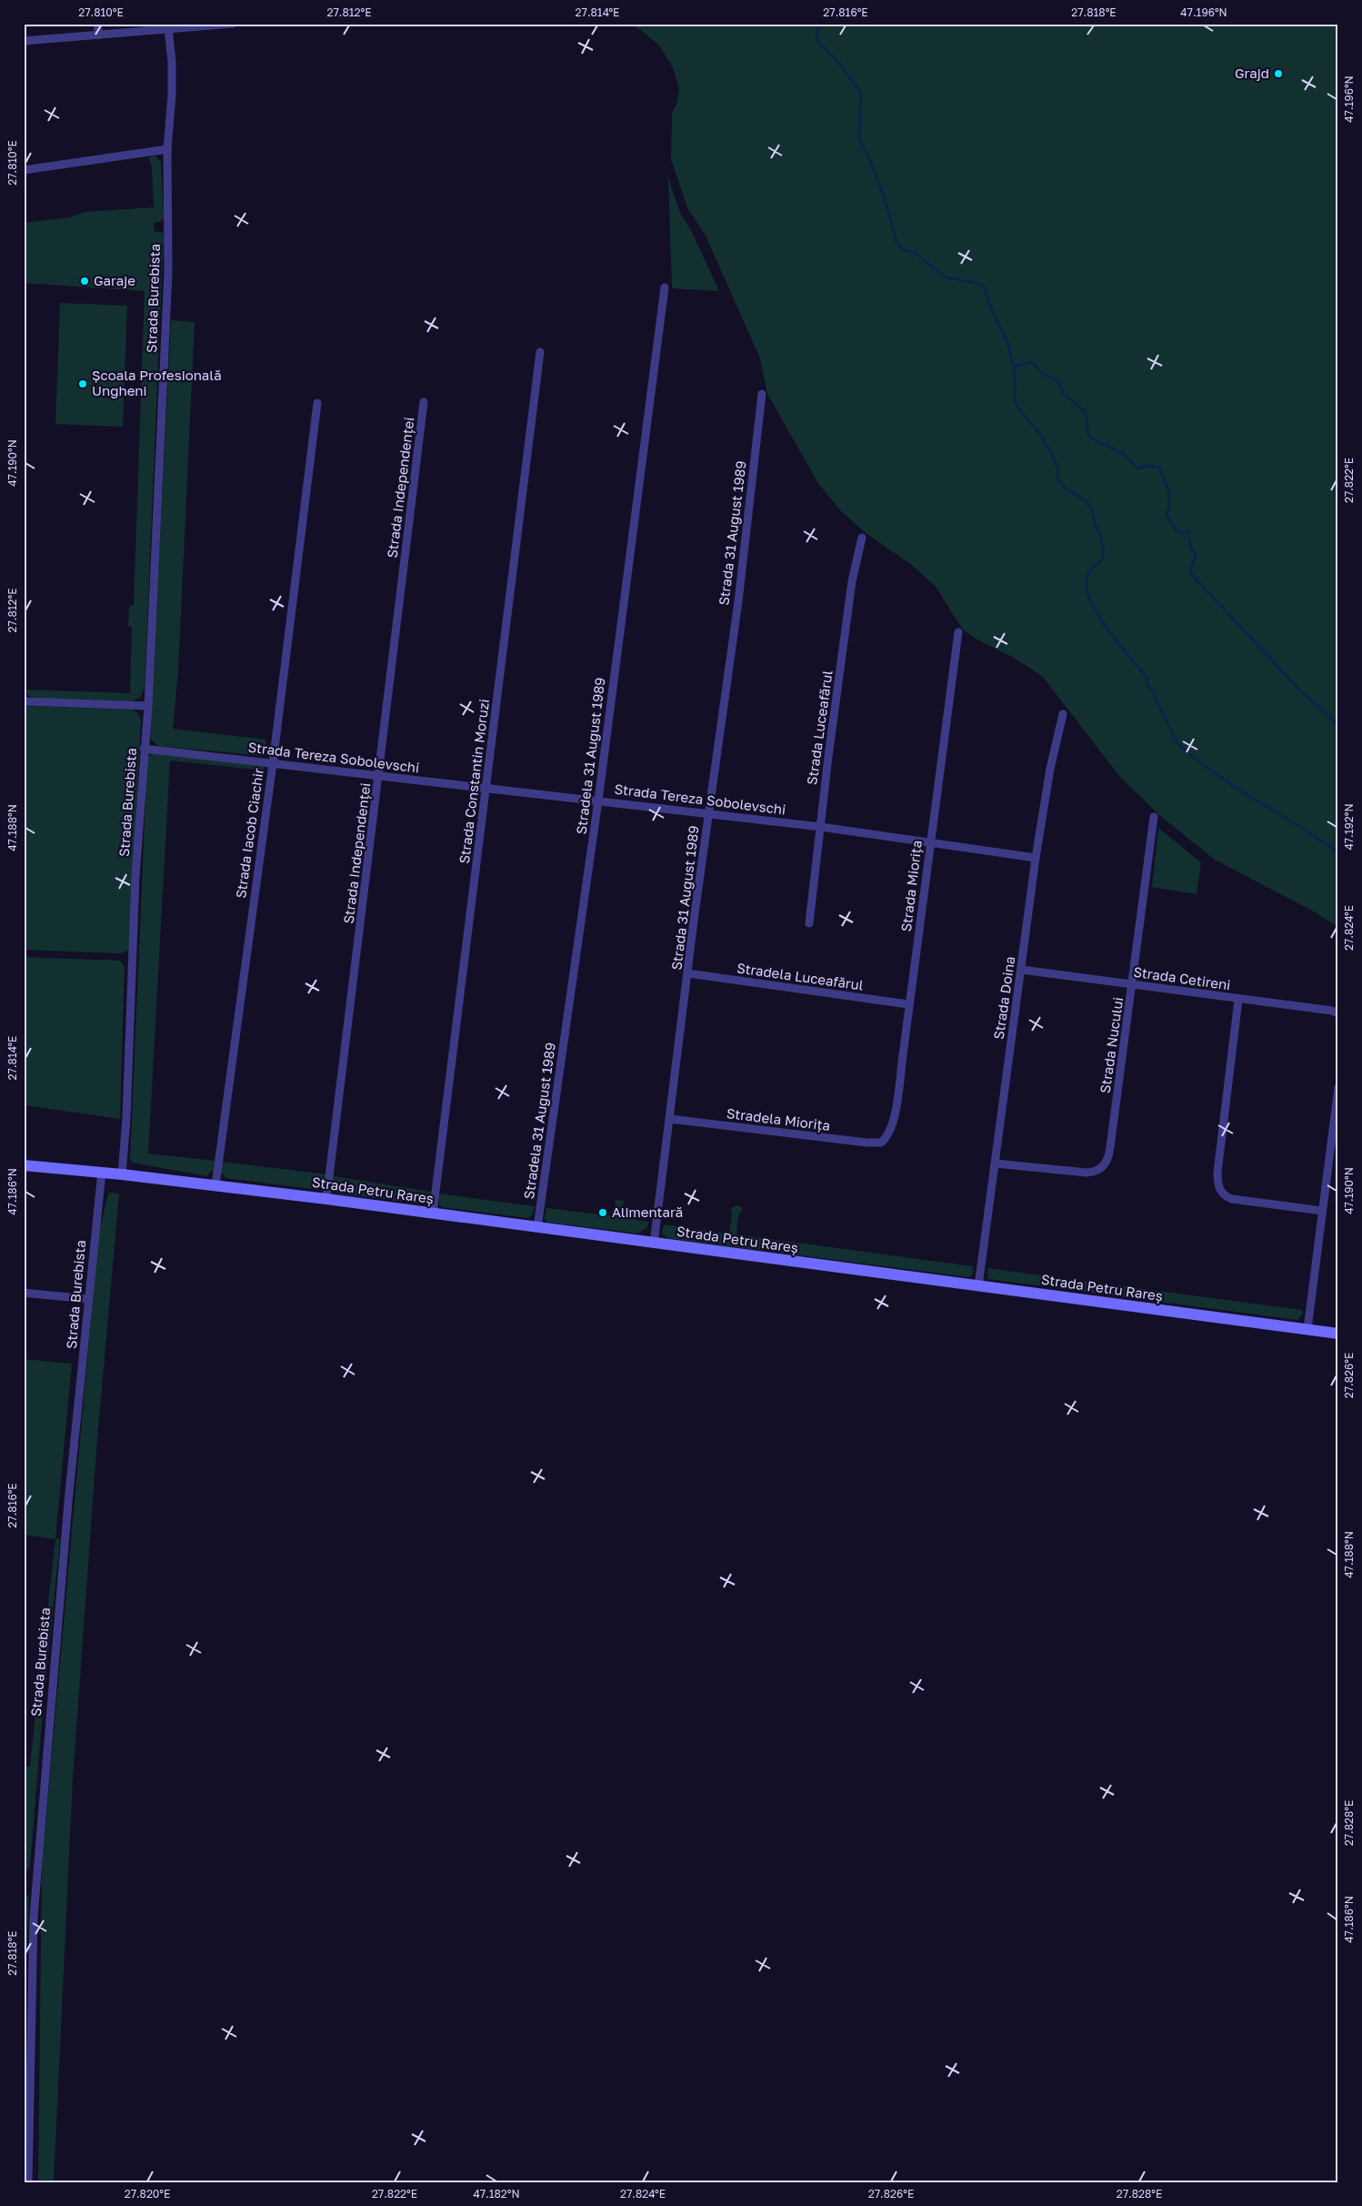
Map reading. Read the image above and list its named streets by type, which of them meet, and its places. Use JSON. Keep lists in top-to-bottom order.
{
  "streets": {
    "main road": ["Strada Petru Rareș"],
    "street": [
      "Strada Burebista",
      "Strada Independenței",
      "Strada 31 August 1989",
      "Strada Luceafărul",
      "Stradela 31 August 1989",
      "Strada Tereza Sobolevschi",
      "Strada Constantin Moruzi",
      "Strada Iacob Ciachir",
      "Strada Miorița",
      "Stradela Luceafărul",
      "Strada Cetireni",
      "Strada Doina",
      "Strada Nucului",
      "Stradela Miorița"
    ]
  },
  "crossings": [
    ["Strada Burebista", "Strada Tereza Sobolevschi"],
    ["Strada Burebista", "Strada Petru Rareș"],
    ["Strada Independenței", "Strada Tereza Sobolevschi"],
    ["Strada Independenței", "Strada Petru Rareș"],
    ["Strada 31 August 1989", "Strada Tereza Sobolevschi"],
    ["Strada 31 August 1989", "Stradela Luceafărul"],
    ["Strada 31 August 1989", "Stradela Miorița"],
    ["Strada 31 August 1989", "Strada Petru Rareș"],
    ["Strada Luceafărul", "Strada Tereza Sobolevschi"],
    ["Stradela 31 August 1989", "Strada Tereza Sobolevschi"],
    ["Stradela 31 August 1989", "Strada Petru Rareș"],
    ["Strada Tereza Sobolevschi", "Strada Constantin Moruzi"],
    ["Strada Tereza Sobolevschi", "Strada Iacob Ciachir"],
    ["Strada Tereza Sobolevschi", "Strada Miorița"],
    ["Strada Tereza Sobolevschi", "Strada Doina"],
    ["Strada Constantin Moruzi", "Strada Petru Rareș"],
    ["Strada Iacob Ciachir", "Strada Petru Rareș"],
    ["Strada Miorița", "Stradela Luceafărul"],
    ["Strada Miorița", "Stradela Miorița"],
    ["Strada Cetireni", "Strada Doina"],
    ["Strada Cetireni", "Strada Nucului"],
    ["Strada Doina", "Strada Nucului"],
    ["Strada Doina", "Strada Petru Rareș"]
  ],
  "places": [
    "Grajd",
    "Garaje",
    "Școala Profesională Ungheni",
    "Alimentară"
  ],
  "coordinates": [
    "27.810°E",
    "27.812°E",
    "27.814°E",
    "27.816°E",
    "27.818°E",
    "47.196°N",
    "47.190°N",
    "27.822°E",
    "47.192°N",
    "47.188°N",
    "27.824°E",
    "47.186°N",
    "27.826°E",
    "27.828°E",
    "27.820°E",
    "47.182°N"
  ]
}
